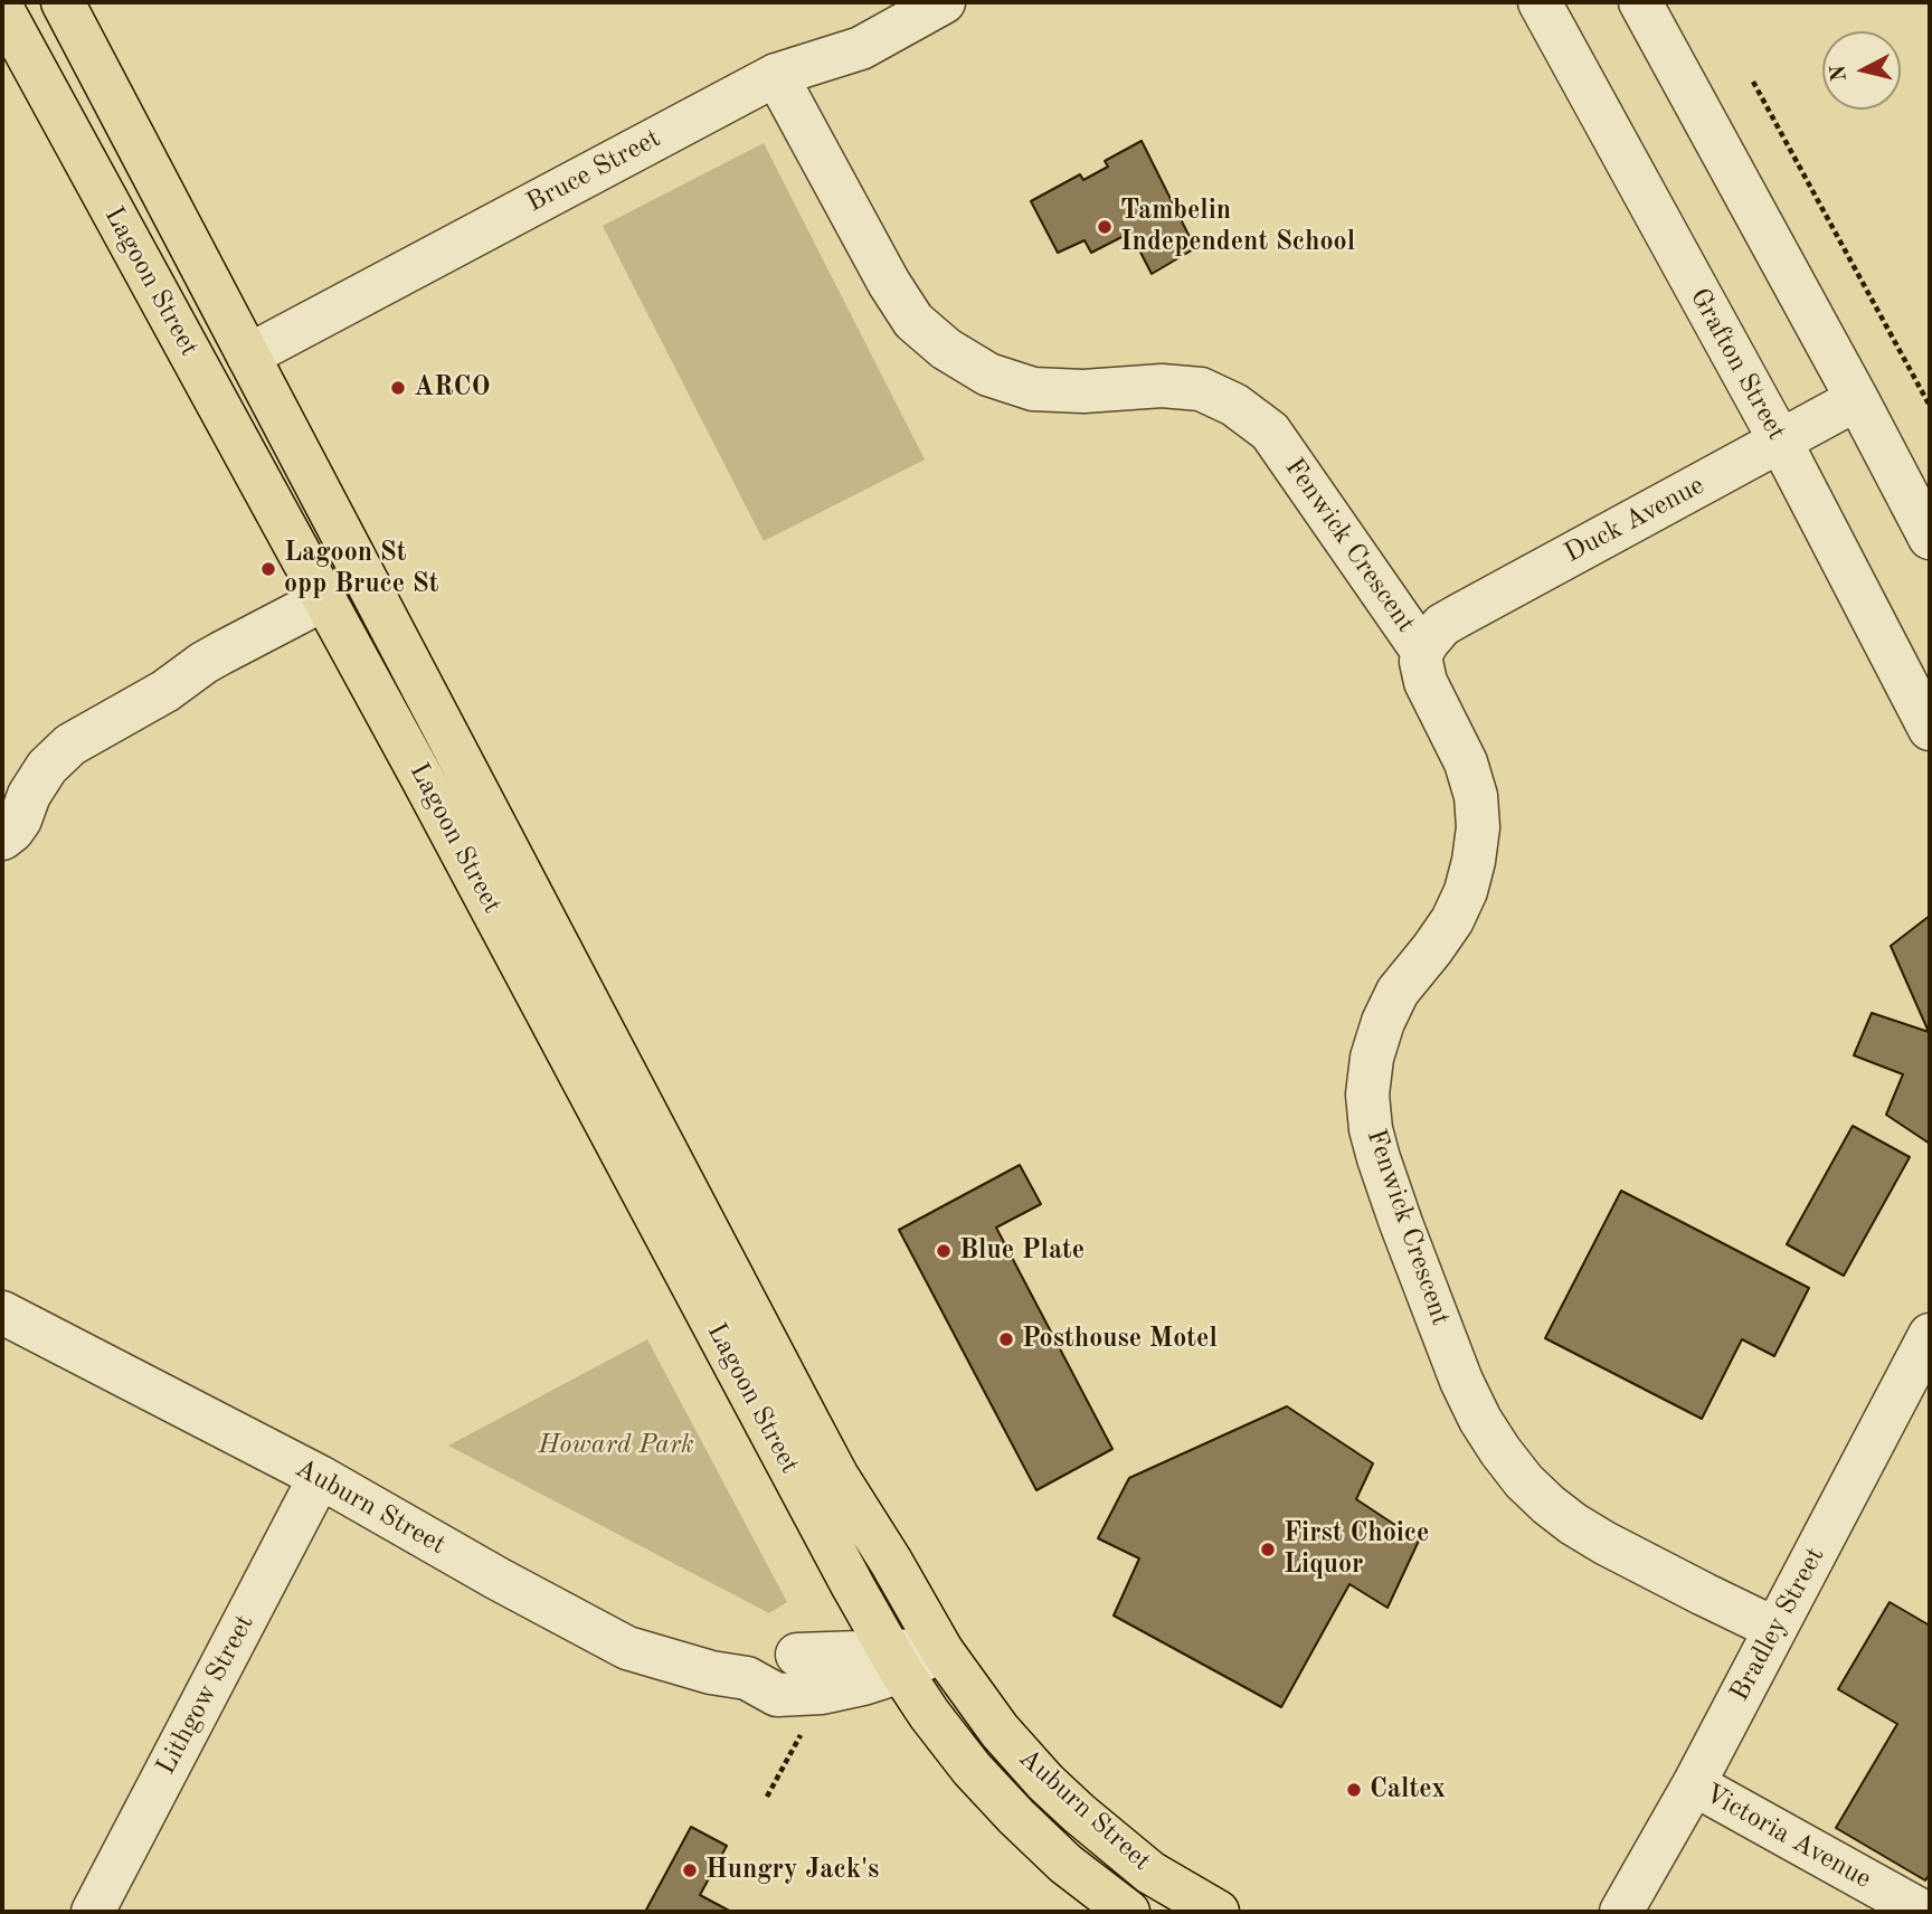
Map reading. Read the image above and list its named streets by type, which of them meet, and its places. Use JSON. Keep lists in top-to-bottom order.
{
  "streets": {
    "main road": ["Lagoon Street", "Auburn Street"],
    "street": [
      "Bruce Street",
      "Grafton Street",
      "Duck Avenue",
      "Fenwick Crescent",
      "Bradley Street",
      "Lithgow Street",
      "Victoria Avenue"
    ]
  },
  "crossings": [
    ["Bruce Street", "Lagoon Street"],
    ["Bruce Street", "Fenwick Crescent"],
    ["Lagoon Street", "Auburn Street"],
    ["Grafton Street", "Duck Avenue"],
    ["Duck Avenue", "Fenwick Crescent"],
    ["Fenwick Crescent", "Bradley Street"],
    ["Auburn Street", "Lithgow Street"],
    ["Bradley Street", "Victoria Avenue"]
  ],
  "parks": ["Howard Park"],
  "places": [
    "Tambelin Independent School",
    "ARCO",
    "Lagoon St opp Bruce St",
    "Blue Plate",
    "Posthouse Motel",
    "First Choice Liquor",
    "Caltex",
    "Hungry Jack's"
  ],
  "north": "left"
}
